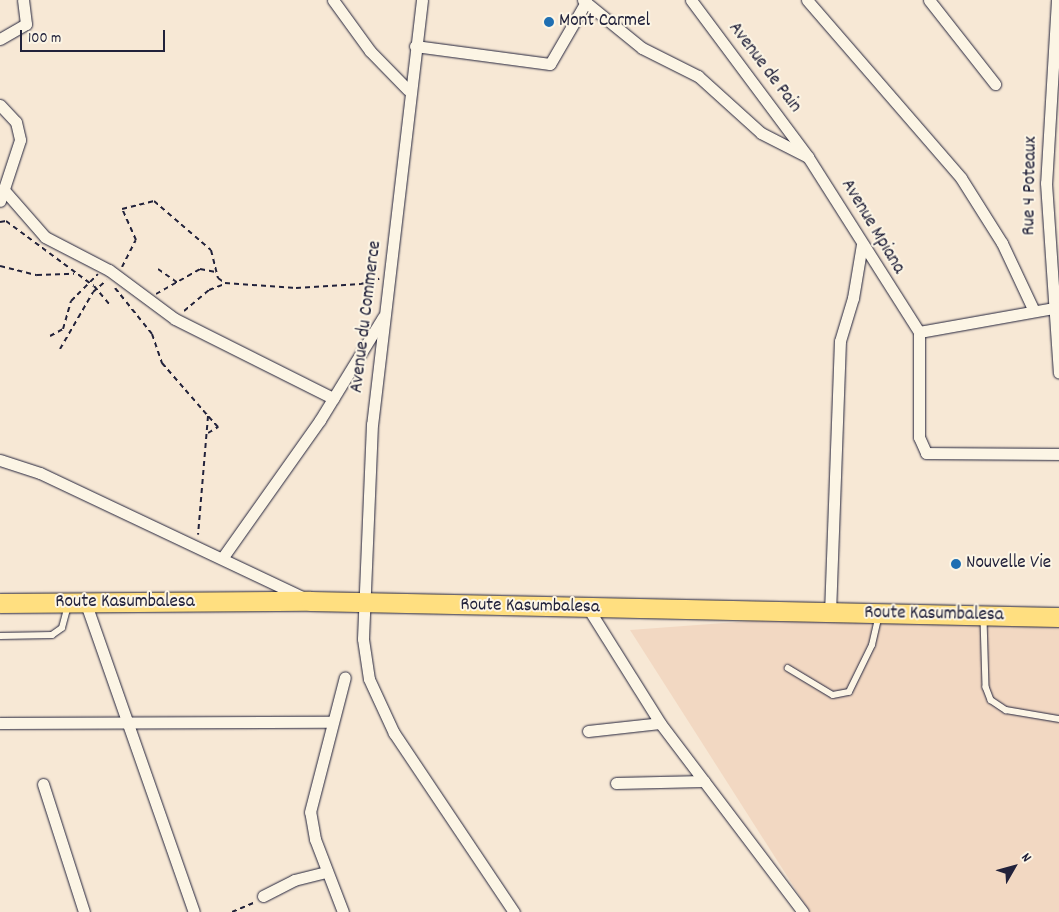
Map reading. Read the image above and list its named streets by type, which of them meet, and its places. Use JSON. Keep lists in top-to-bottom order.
{
  "streets": {
    "highway": ["Route Kasumbalesa"],
    "street": [
      "Avenue de Pain",
      "Rue 4 Poteaux",
      "Avenue Mpiana",
      "Avenue du Commerce"
    ]
  },
  "crossings": [
    ["Avenue de Pain", "Avenue Mpiana"],
    ["Avenue du Commerce", "Route Kasumbalesa"]
  ],
  "places": ["Mont Carmel", "Nouvelle Vie"],
  "scale_bar": "100 m",
  "north": "top right"
}
